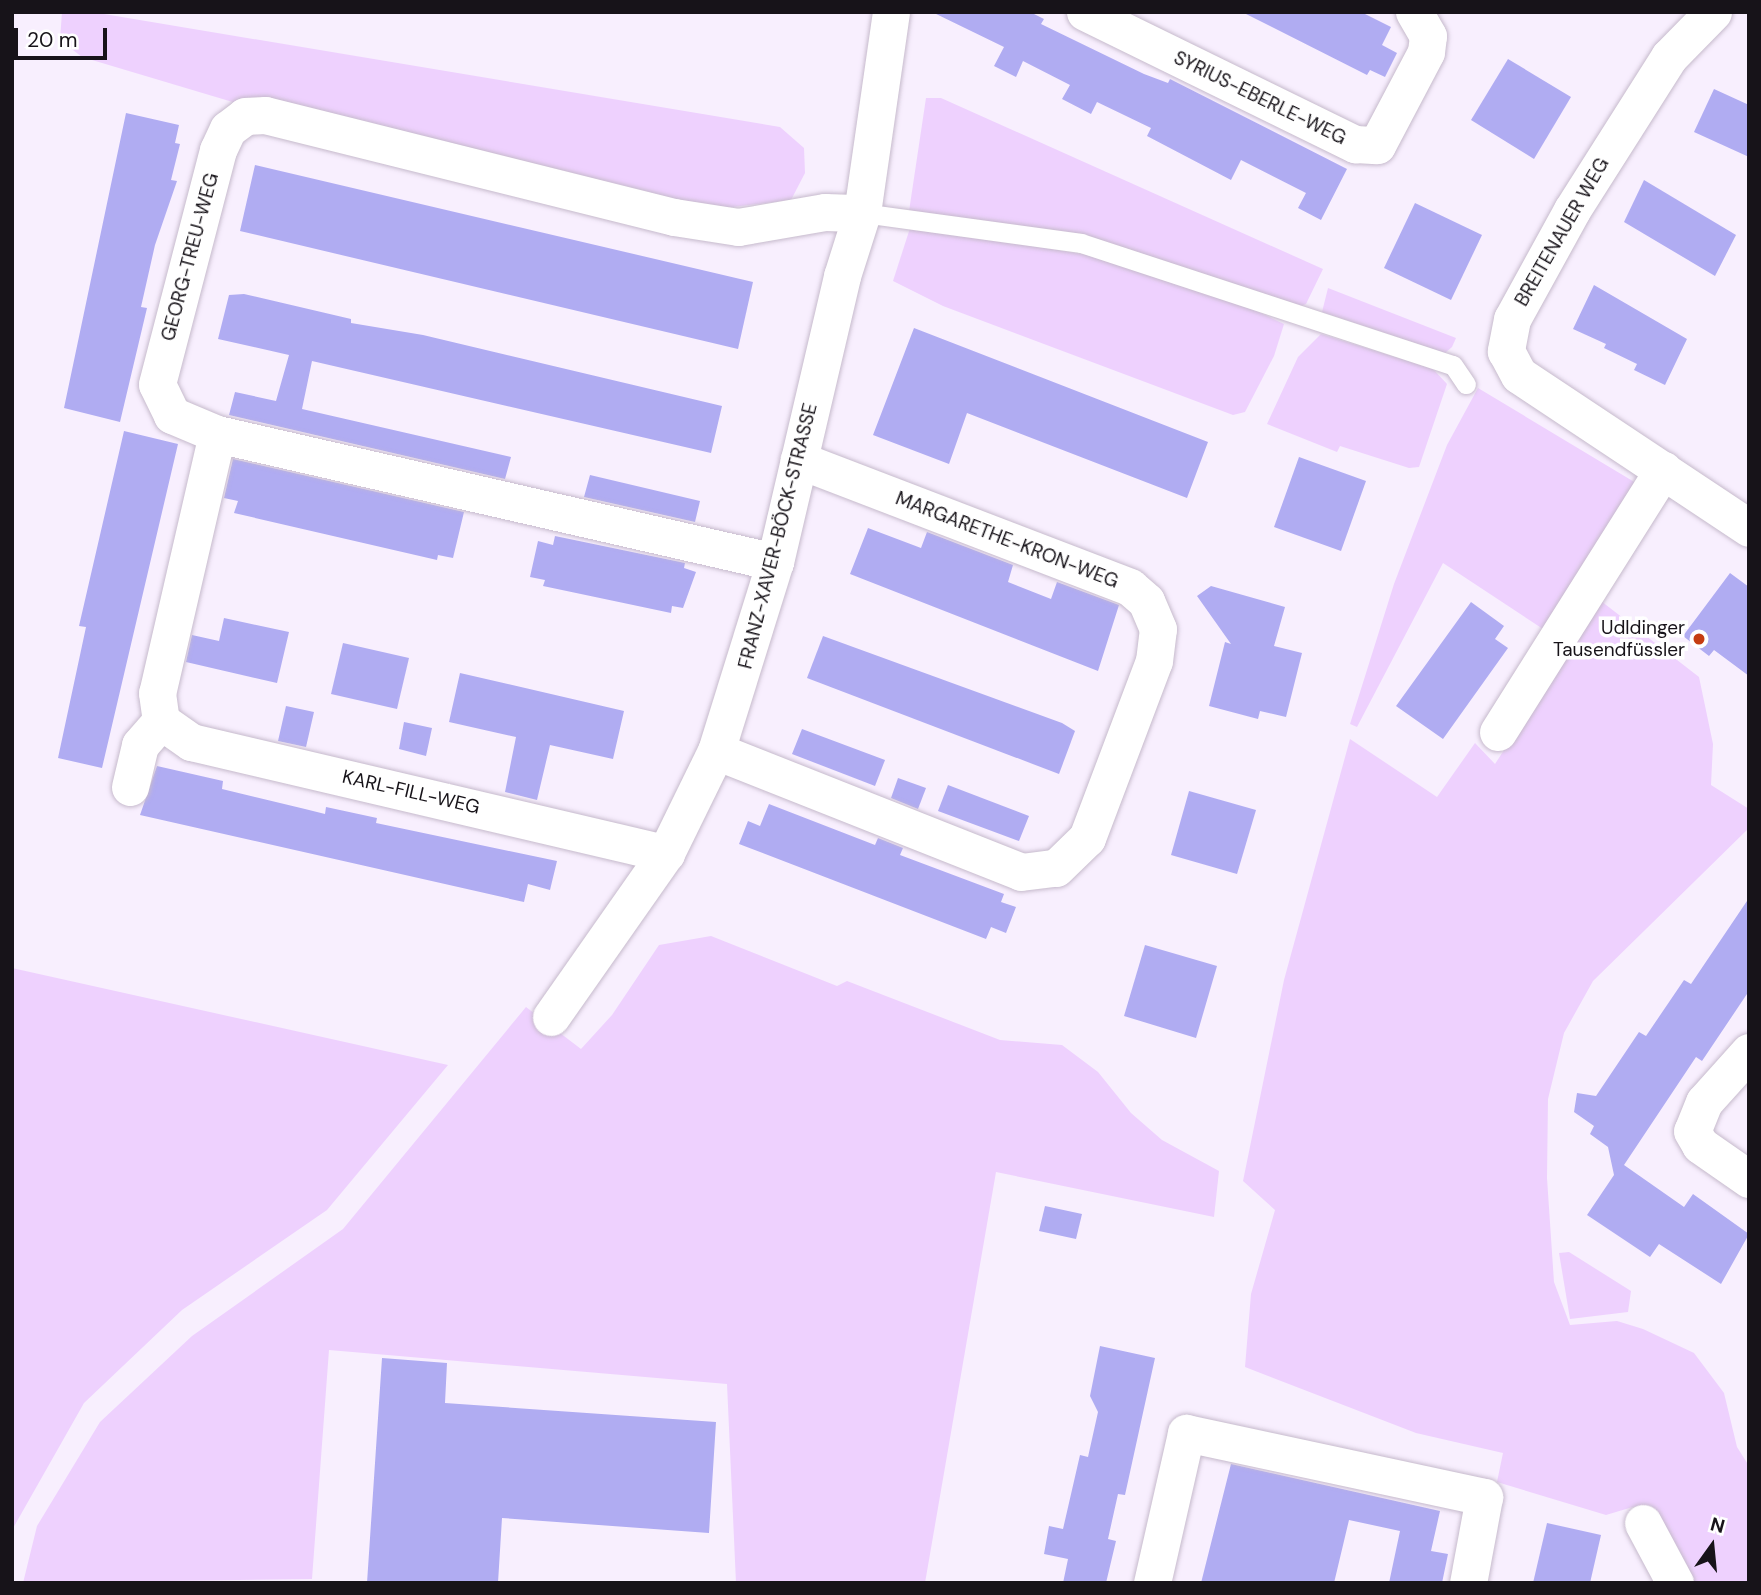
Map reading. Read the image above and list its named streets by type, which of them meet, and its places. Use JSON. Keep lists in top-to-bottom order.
{
  "streets": {
    "street": [
      "SYRIUS-EBERLE-WEG",
      "BREITENAUER WEG",
      "GEORG-TREU-WEG",
      "FRANZ-XAVER-BÖCK-STRASSE",
      "MARGARETHE-KRON-WEG",
      "KARL-FILL-WEG"
    ]
  },
  "crossings": [
    ["GEORG-TREU-WEG", "FRANZ-XAVER-BÖCK-STRASSE"],
    ["FRANZ-XAVER-BÖCK-STRASSE", "MARGARETHE-KRON-WEG"],
    ["FRANZ-XAVER-BÖCK-STRASSE", "KARL-FILL-WEG"]
  ],
  "places": ["Udldinger Tausendfüssler"],
  "scale_bar": "20 m",
  "north": "top"
}
